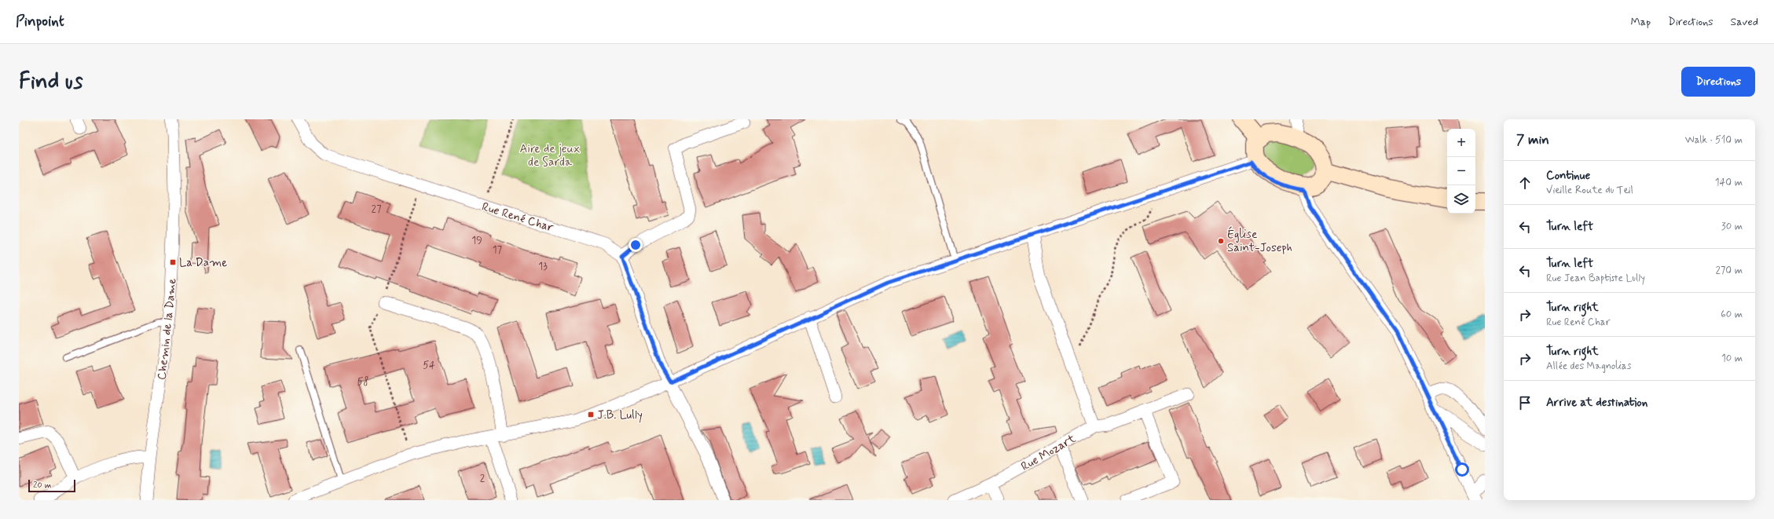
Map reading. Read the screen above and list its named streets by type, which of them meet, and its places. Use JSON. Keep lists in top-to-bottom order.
{
  "streets": {
    "street": ["Rue René Char", "Chemin de la Dame", "Rue Mozart"]
  },
  "parks": ["Aire de jeux de Sarda"],
  "places": {
    "other": ["Église Saint-Joseph"],
    "transit": ["La Dame", "J.B. Lully"]
  },
  "house_numbers": [
    "27",
    "19",
    "17",
    "13",
    "54",
    "58",
    "2"
  ],
  "scale_bar": "20 m",
  "page": {
    "header": "Pinpoint",
    "nav": ["Map", "Directions", "Saved"],
    "buttons": "Directions",
    "title": "Find us",
    "heading": ["7 min", "Walk · 510 m"],
    "map_buttons": ["+", "−"],
    "list": [
      ["Continue", "Vieille Route du Teil", "140 m"],
      ["Turn left", "30 m"],
      ["Turn left", "Rue Jean Baptiste Lully", "270 m"],
      ["Turn right", "Rue René Char", "60 m"],
      ["Turn right", "Allée des Magnolias", "10 m"],
      "Arrive at destination"
    ],
    "scale": "20 m"
  }
}
